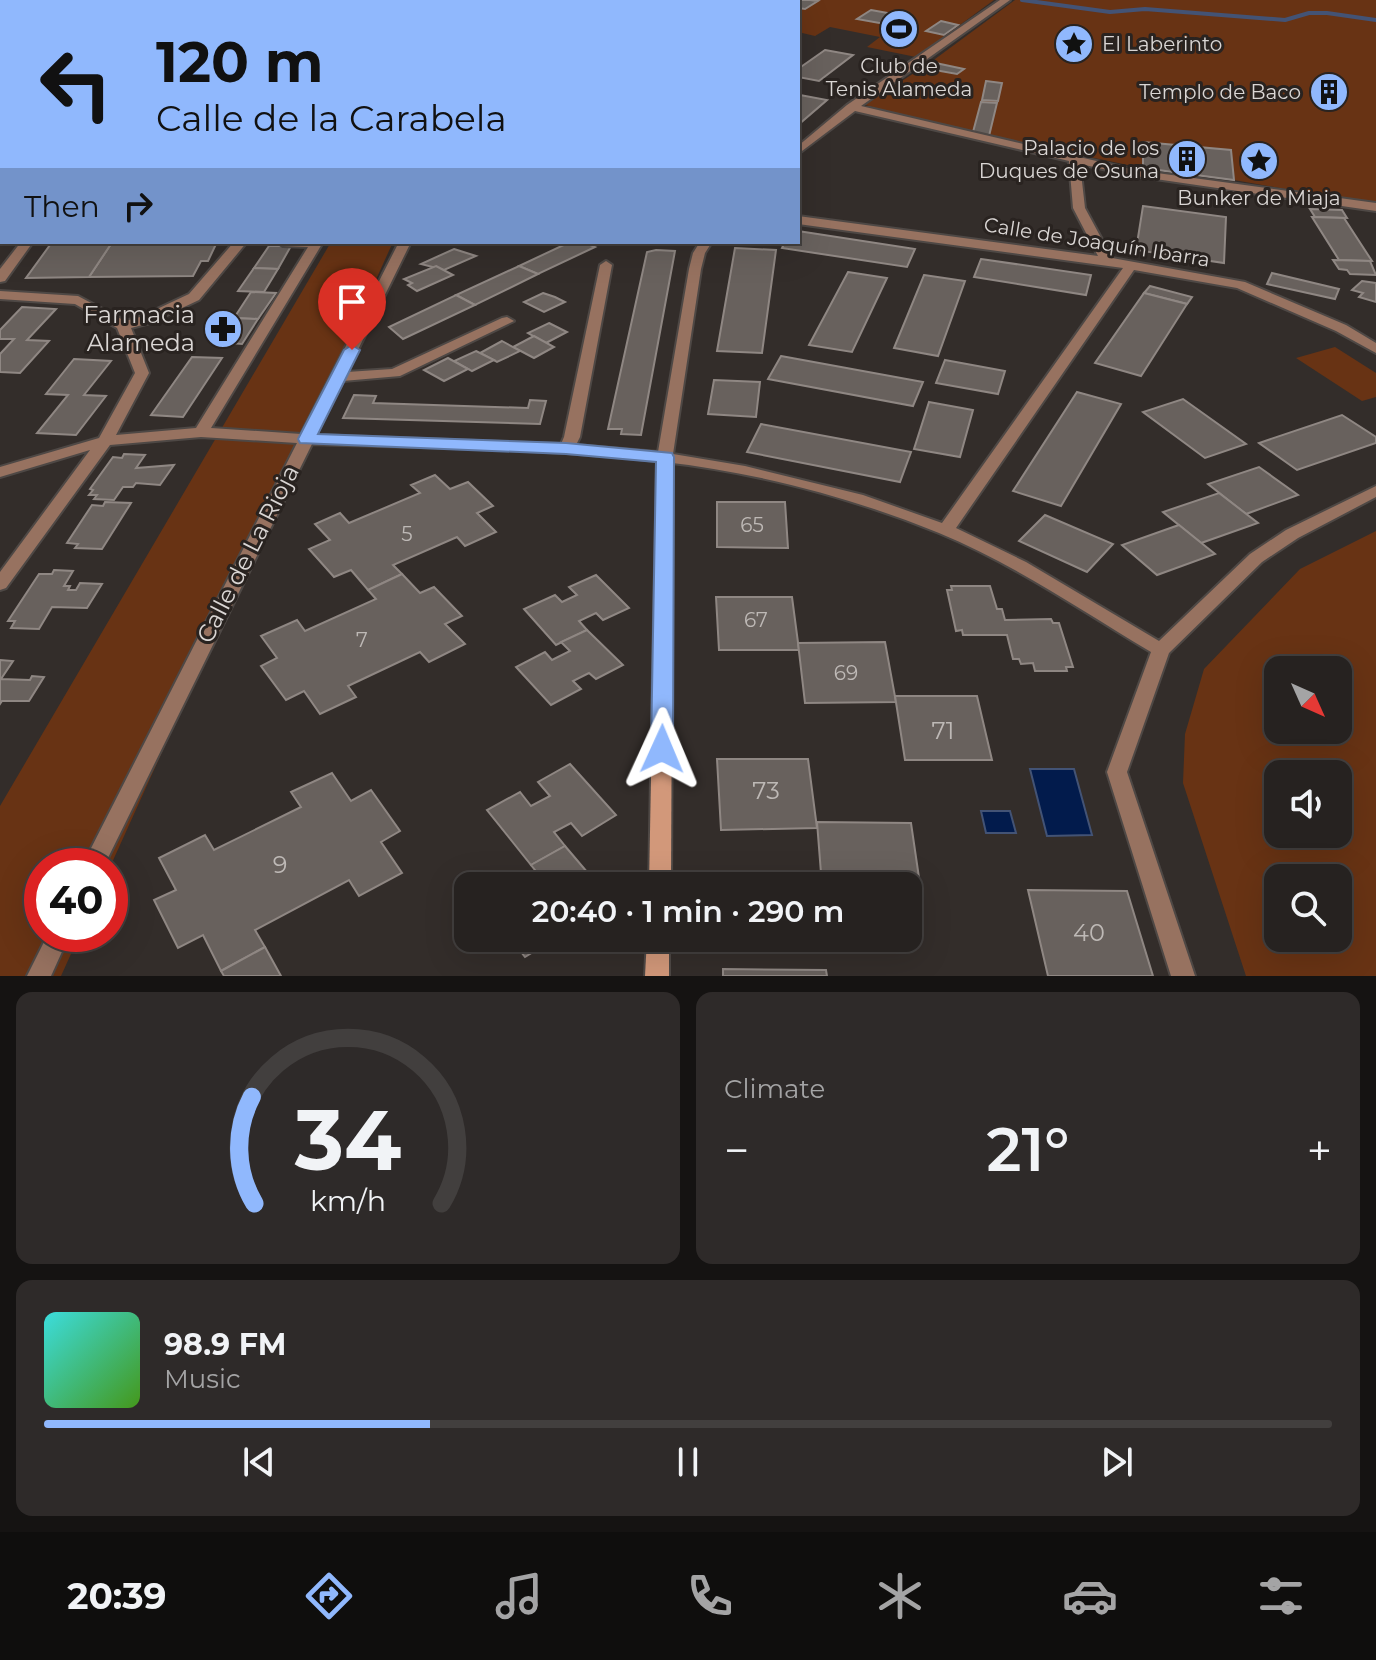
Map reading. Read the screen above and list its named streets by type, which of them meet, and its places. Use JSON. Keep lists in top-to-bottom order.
{
  "streets": {
    "street": ["Calle de Joaquín Ibarra", "Calle de La Rioja"]
  },
  "places": {
    "sports": ["Club de Tenis Alameda"],
    "place": ["El Laberinto", "Bunker de Miaja"],
    "building": ["Templo de Baco", "Palacio de los Duques de Osuna"],
    "pharmacy": ["Farmacia Alameda"]
  },
  "house_numbers": [
    "65",
    "5",
    "67",
    "7",
    "69",
    "71",
    "73",
    "9",
    "40"
  ],
  "north": "bottom right",
  "page": {
    "turn": ["120 m", "Calle de la Carabela"],
    "then": "Then",
    "limit": "40",
    "trip": "20:40 · 1 min · 290 m",
    "tile": "Climate",
    "heat": ["−", "21°", "+"],
    "song": ["98.9 FM", "Music"],
    "tabs": "20:39",
    "gauge": ["34", "km/h"]
  }
}
